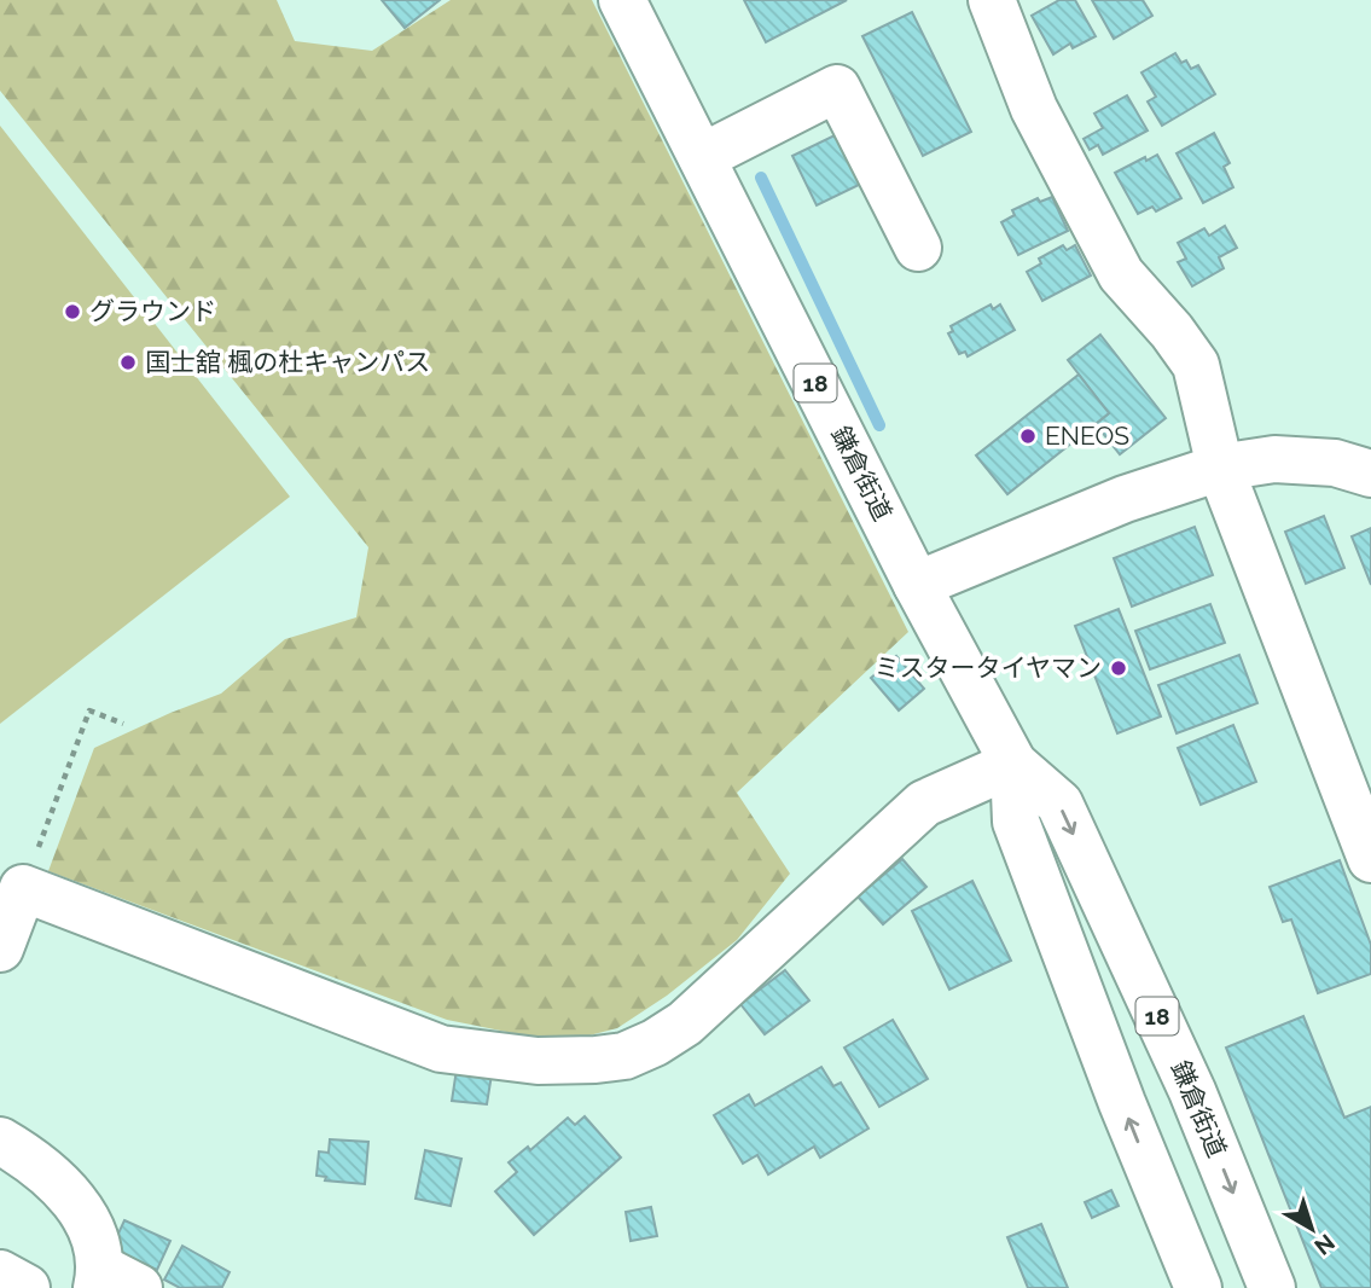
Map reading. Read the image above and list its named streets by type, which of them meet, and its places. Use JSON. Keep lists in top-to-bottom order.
{
  "streets": {
    "street": ["18", "鎌倉街道"]
  },
  "places": [
    "グラウンド",
    "国士舘 楓の杜キャンパス",
    "ENEOS",
    "ミスタータイヤマン"
  ],
  "north": "bottom right"
}
